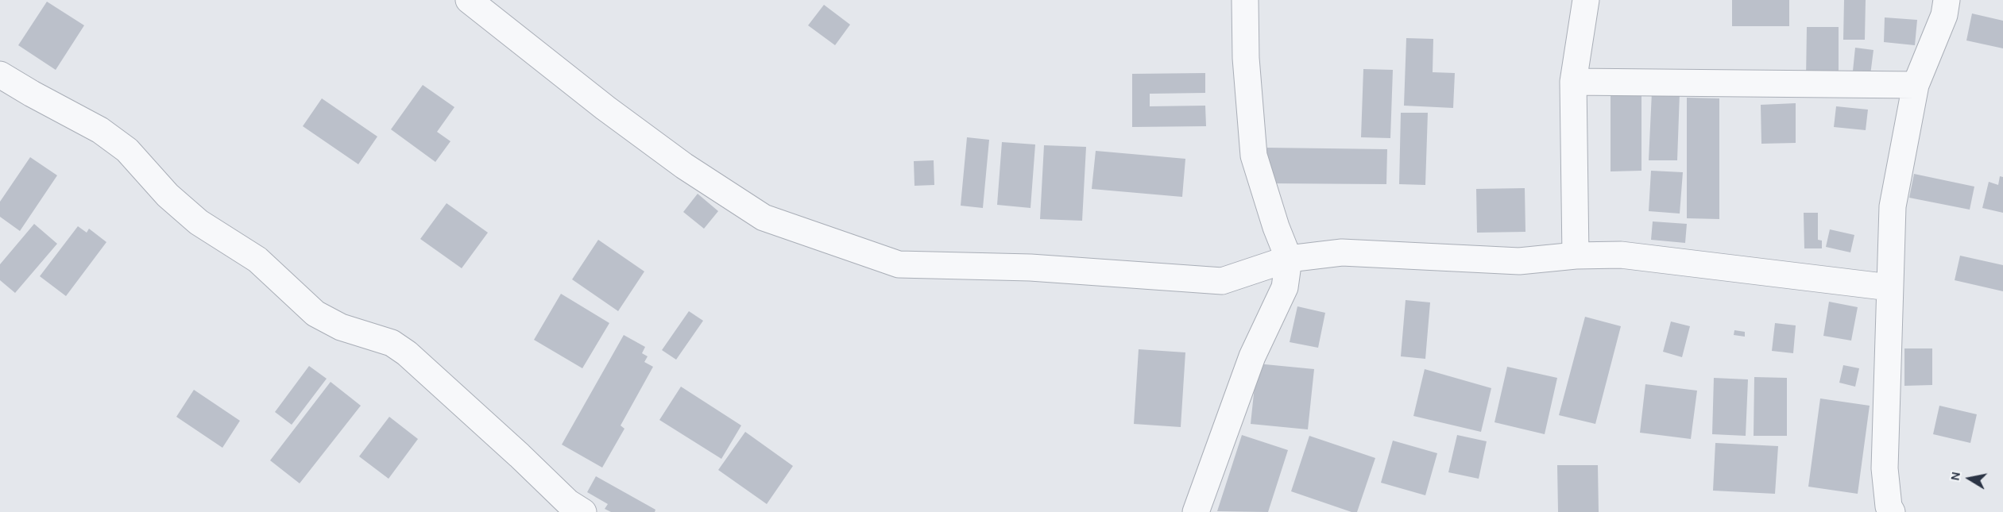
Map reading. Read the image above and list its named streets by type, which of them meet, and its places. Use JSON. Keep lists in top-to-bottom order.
{
  "north": "left"
}
